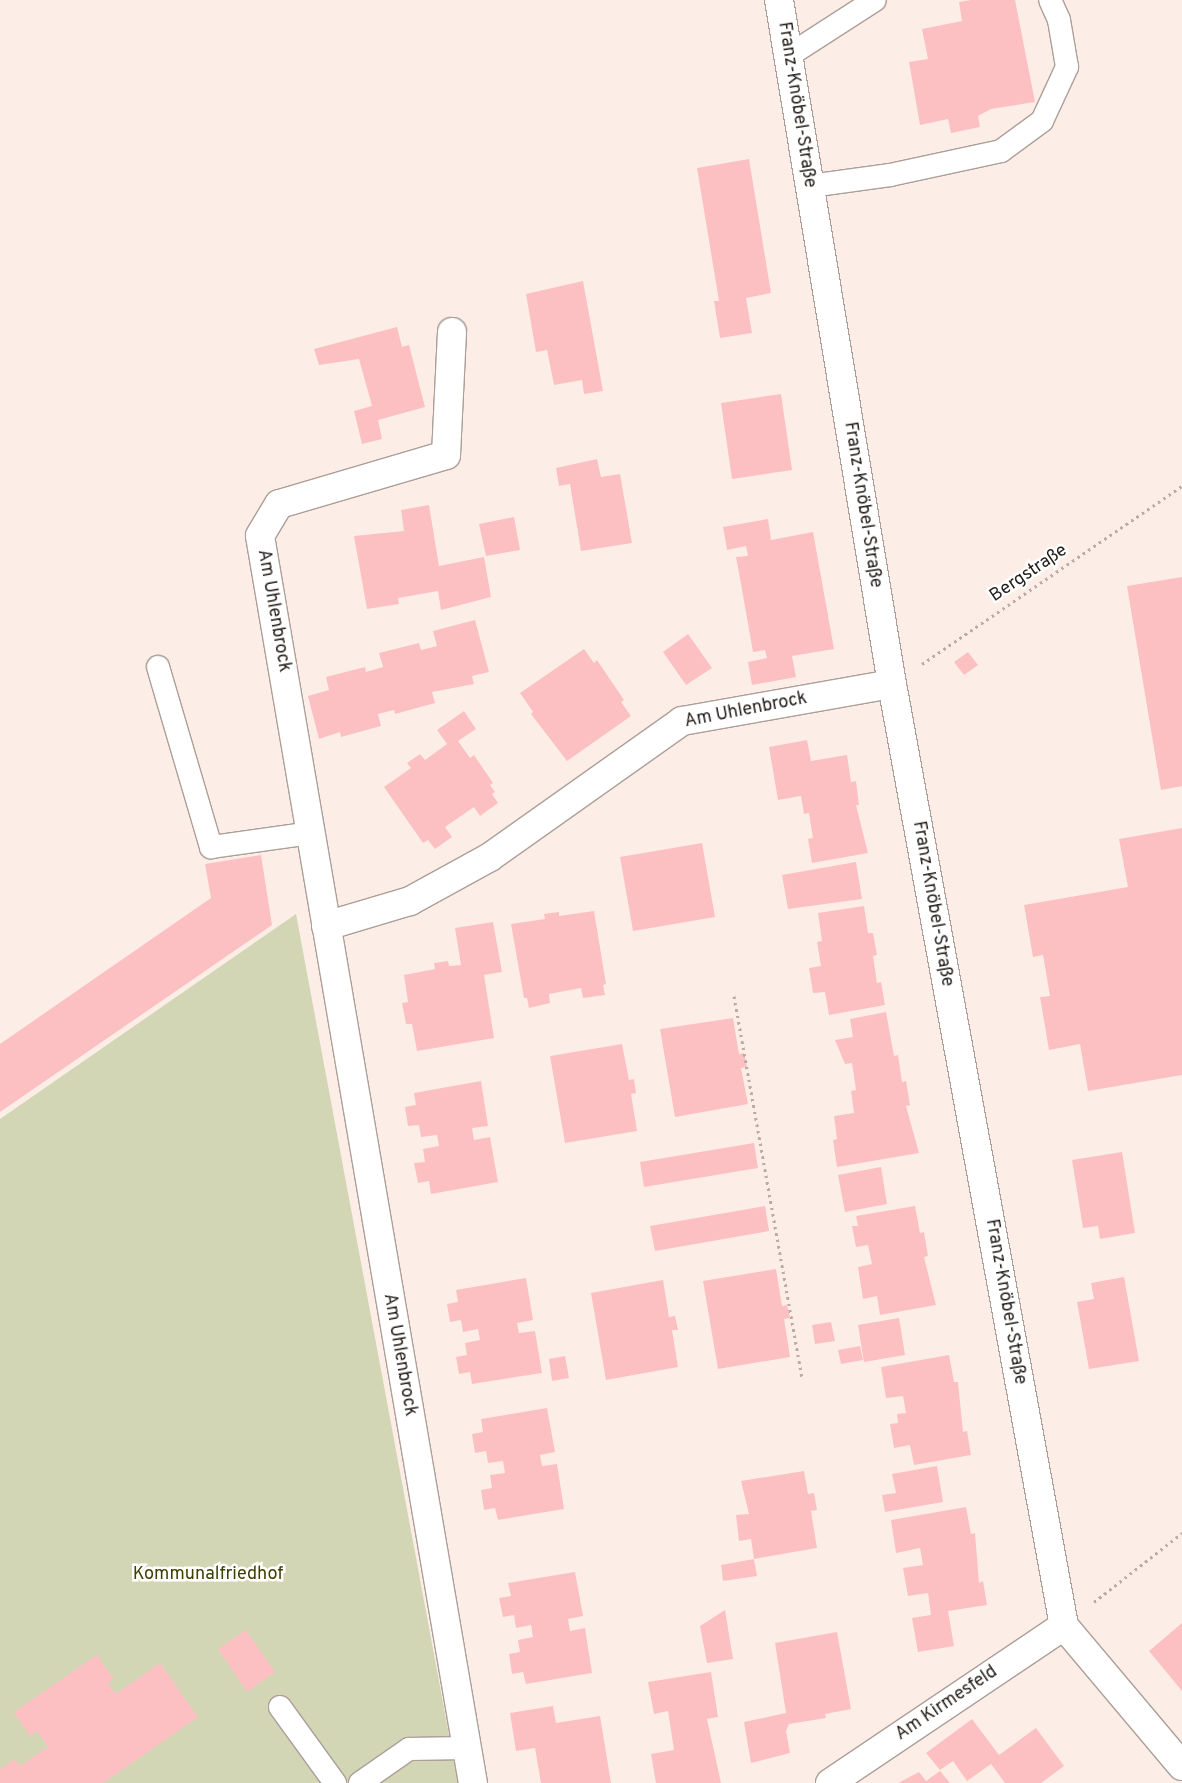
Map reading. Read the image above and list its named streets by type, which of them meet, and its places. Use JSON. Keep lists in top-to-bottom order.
{
  "streets": {
    "street": ["Franz-Knöbel-Straße", "Am Uhlenbrock", "Am Kirmesfeld"],
    "path": ["Bergstraße"]
  },
  "crossings": [
    ["Franz-Knöbel-Straße", "Bergstraße"],
    ["Franz-Knöbel-Straße", "Am Uhlenbrock"],
    ["Franz-Knöbel-Straße", "Am Kirmesfeld"],
    ["Bergstraße", "Am Uhlenbrock"]
  ],
  "parks": ["Kommunalfriedhof"]
}
